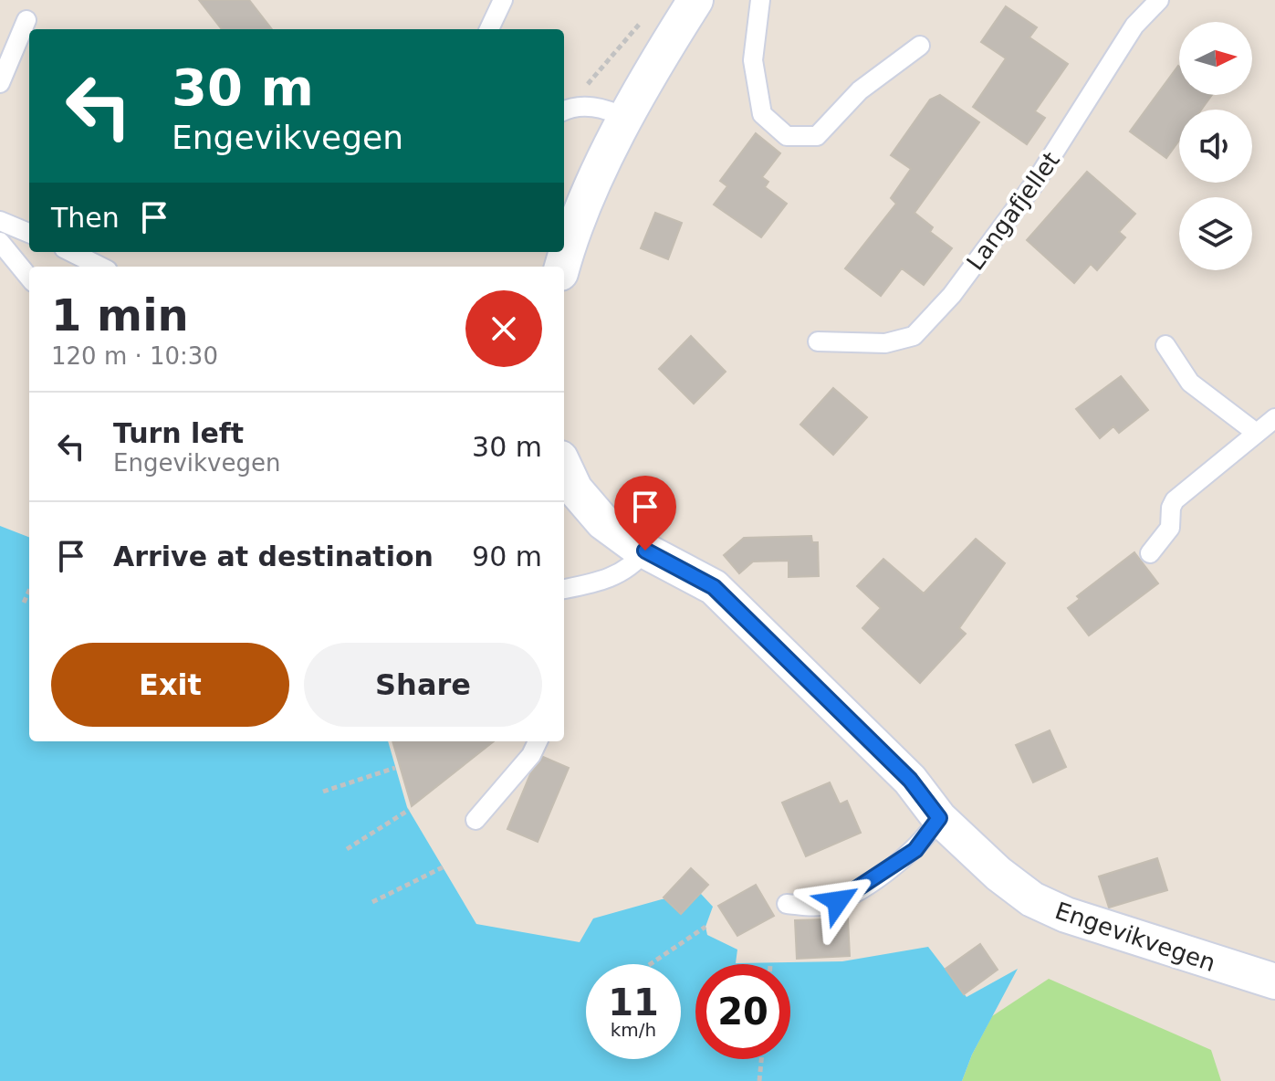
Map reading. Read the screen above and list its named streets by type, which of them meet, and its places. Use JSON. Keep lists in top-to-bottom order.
{
  "streets": {
    "street": ["Engevikvegen"],
    "lane": ["Langafjellet"]
  },
  "north": "right",
  "page": {
    "turn": ["30 m", "Engevikvegen"],
    "then": "Then",
    "heading": ["1 min", "120 m · 10:30"],
    "list": [
      {
        "name": "Turn left",
        "note": "Engevikvegen",
        "value": "30 m"
      },
      {
        "name": "Arrive at destination",
        "value": "90 m"
      }
    ],
    "buttons": ["Exit", "Share"],
    "speed": "11 km/h",
    "limit": "20"
  }
}
